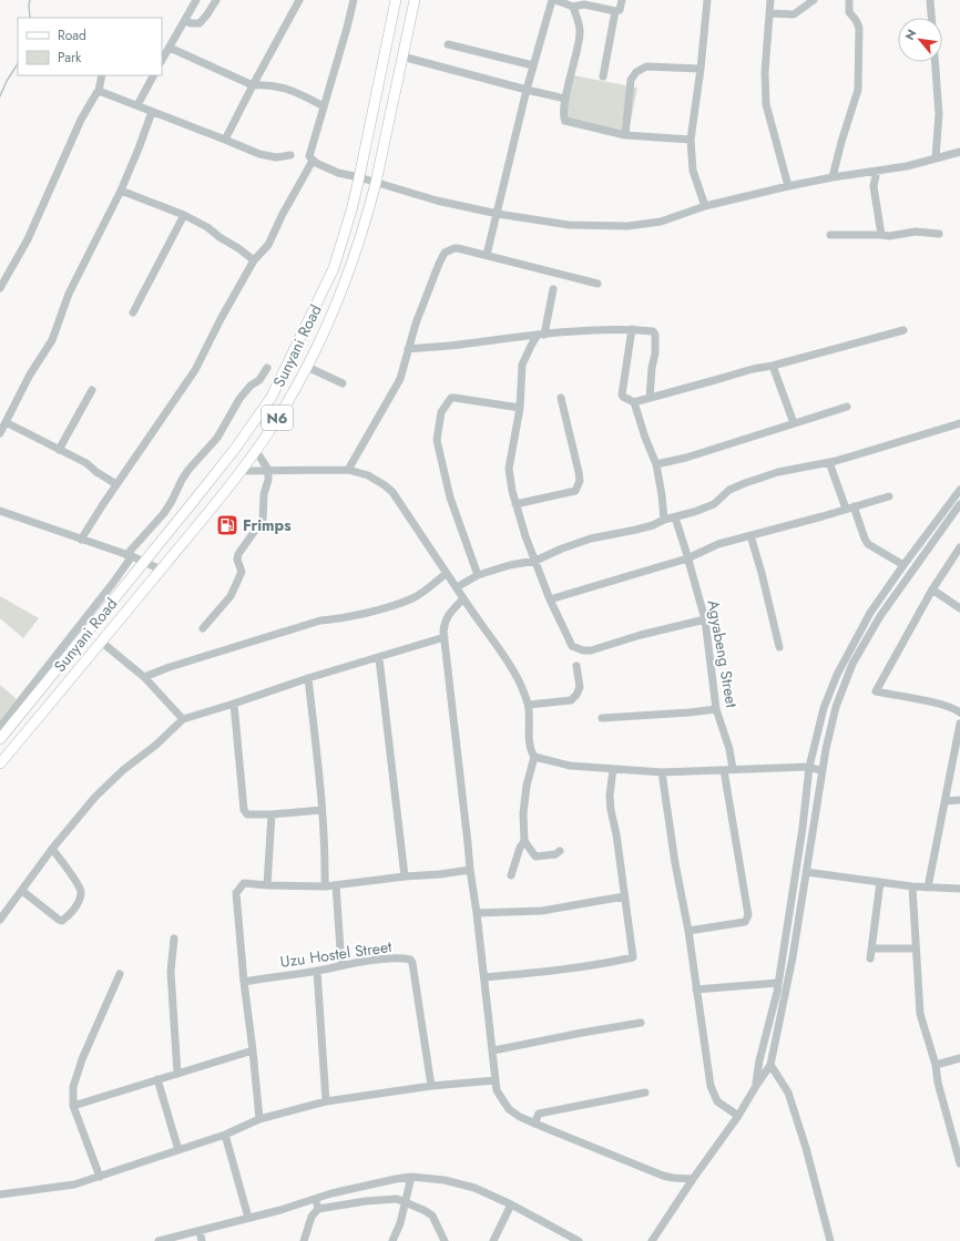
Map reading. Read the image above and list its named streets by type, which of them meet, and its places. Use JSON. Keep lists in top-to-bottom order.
{
  "streets": {
    "main road": ["Sunyani Road", "N6"],
    "street": ["Agyabeng Street", "Uzu Hostel Street"]
  },
  "places": {
    "fuel station": ["Frimps"]
  },
  "legend": ["Road", "Park"],
  "north": "top left"
}
